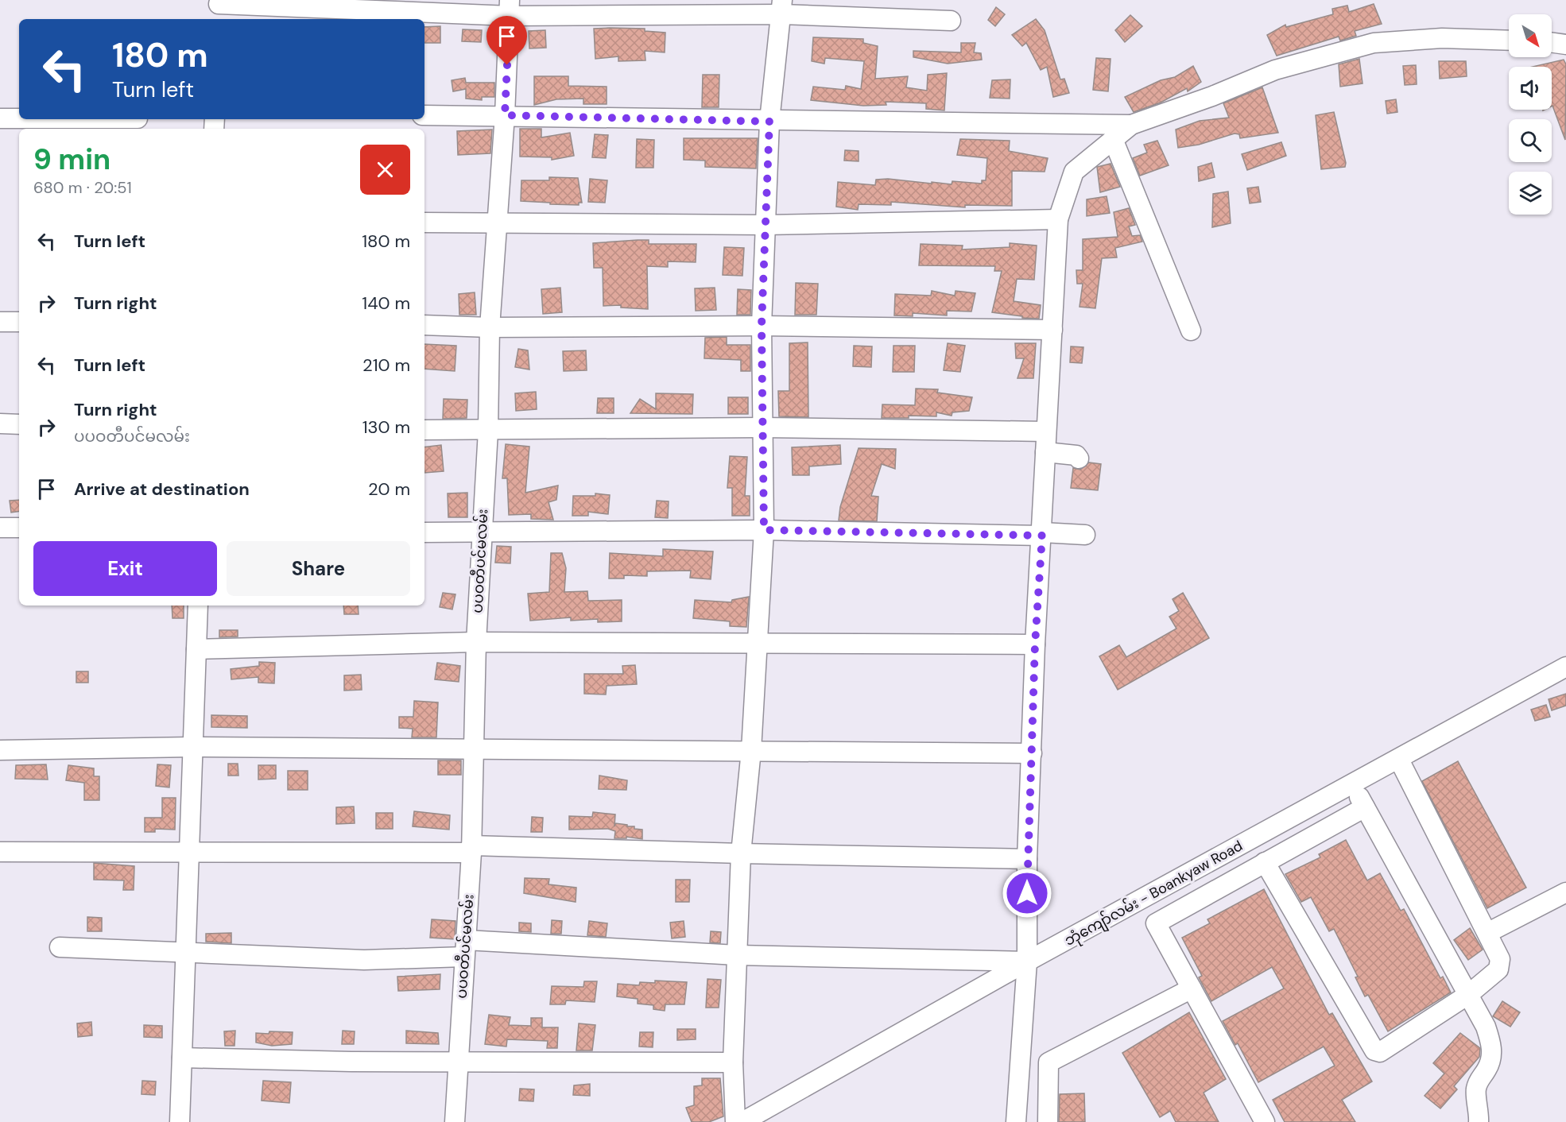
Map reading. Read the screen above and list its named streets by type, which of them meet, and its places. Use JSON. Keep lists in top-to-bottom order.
{
  "streets": {
    "street": ["ပပဝတီပင်မလမ်း", "ဘုံကျော်လမ်း - Boankyaw Road"]
  },
  "north": "bottom right",
  "page": {
    "turn": ["180 m", "Turn left"],
    "heading": ["9 min", "680 m · 20:51"],
    "list": [
      {
        "name": "Turn left",
        "value": "180 m"
      },
      {
        "name": "Turn right",
        "value": "140 m"
      },
      {
        "name": "Turn left",
        "value": "210 m"
      },
      {
        "name": "Turn right",
        "note": "ပပဝတီပင်မလမ်း",
        "value": "130 m"
      },
      {
        "name": "Arrive at destination",
        "value": "20 m"
      }
    ],
    "buttons": ["Exit", "Share"]
  }
}
